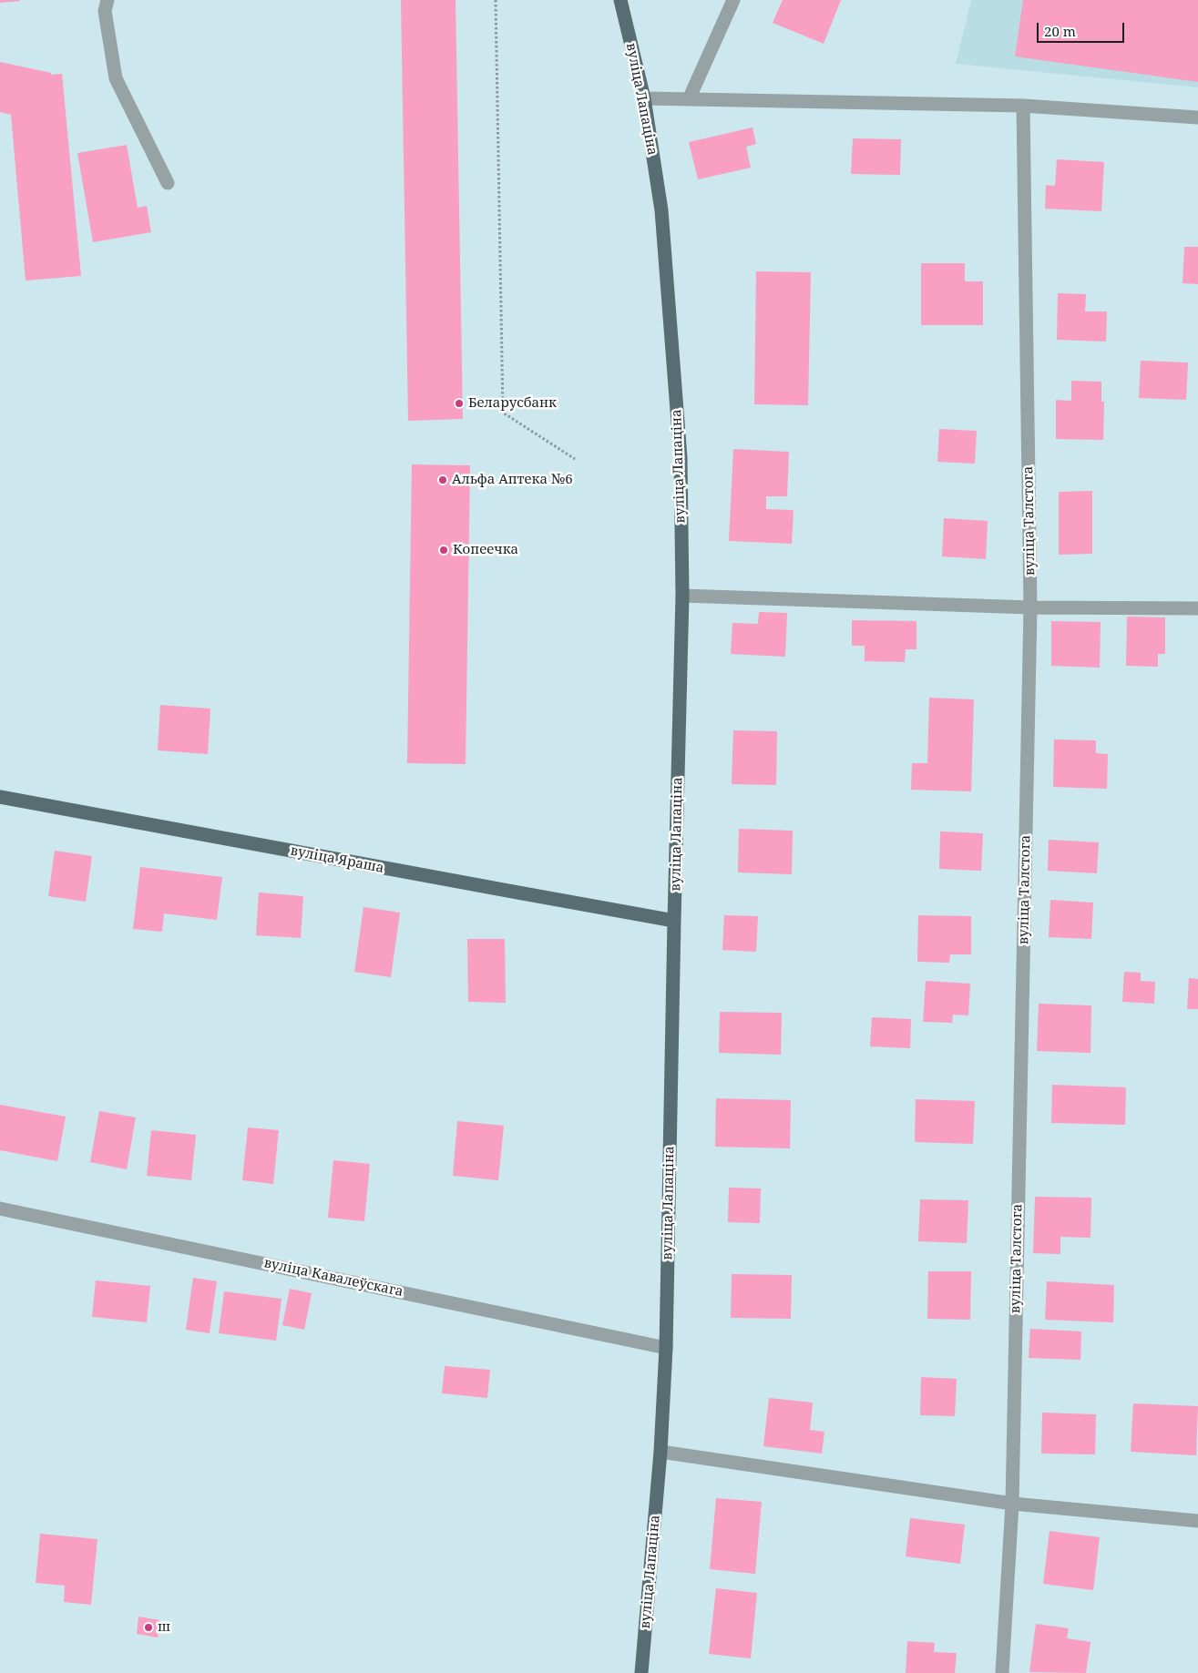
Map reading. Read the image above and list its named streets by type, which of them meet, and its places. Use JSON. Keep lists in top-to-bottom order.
{
  "streets": {
    "main road": ["вуліца Лапаціна", "вуліца Яраша"],
    "street": ["вуліца Талстога", "вуліца Кавалеўскага"]
  },
  "crossings": [
    ["вуліца Лапаціна", "вуліца Яраша"],
    ["вуліца Лапаціна", "вуліца Кавалеўскага"]
  ],
  "places": [
    "Беларусбанк",
    "Альфа Аптека №6",
    "Копеечка",
    "ш"
  ],
  "scale_bar": "20 m"
}
